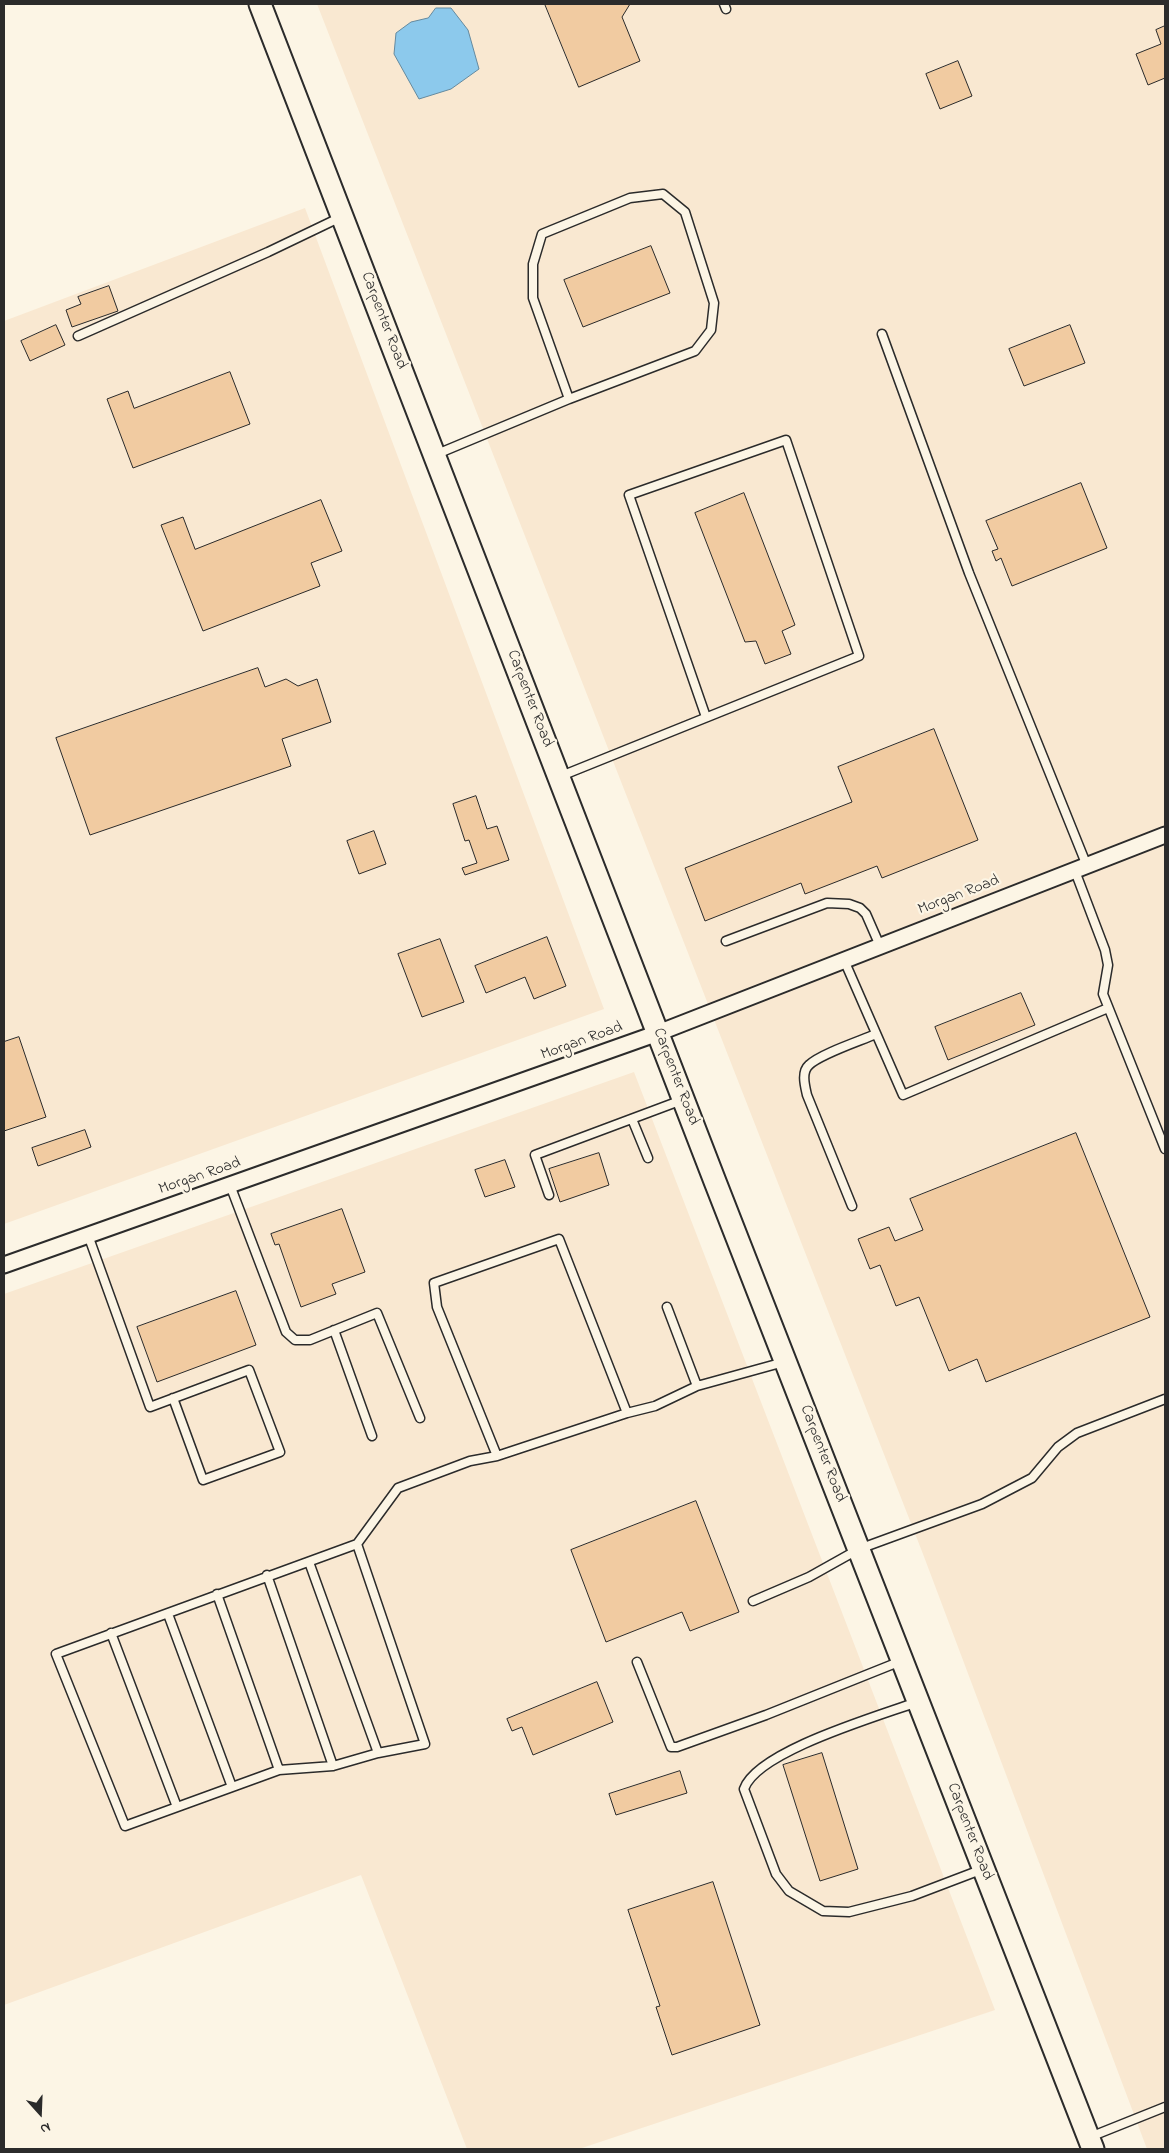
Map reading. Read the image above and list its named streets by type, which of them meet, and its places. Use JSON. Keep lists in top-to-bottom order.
{
  "streets": {
    "main road": ["Carpenter Road"],
    "street": ["Morgan Road"]
  },
  "crossings": [
    ["Carpenter Road", "Morgan Road"]
  ],
  "north": "bottom"
}
